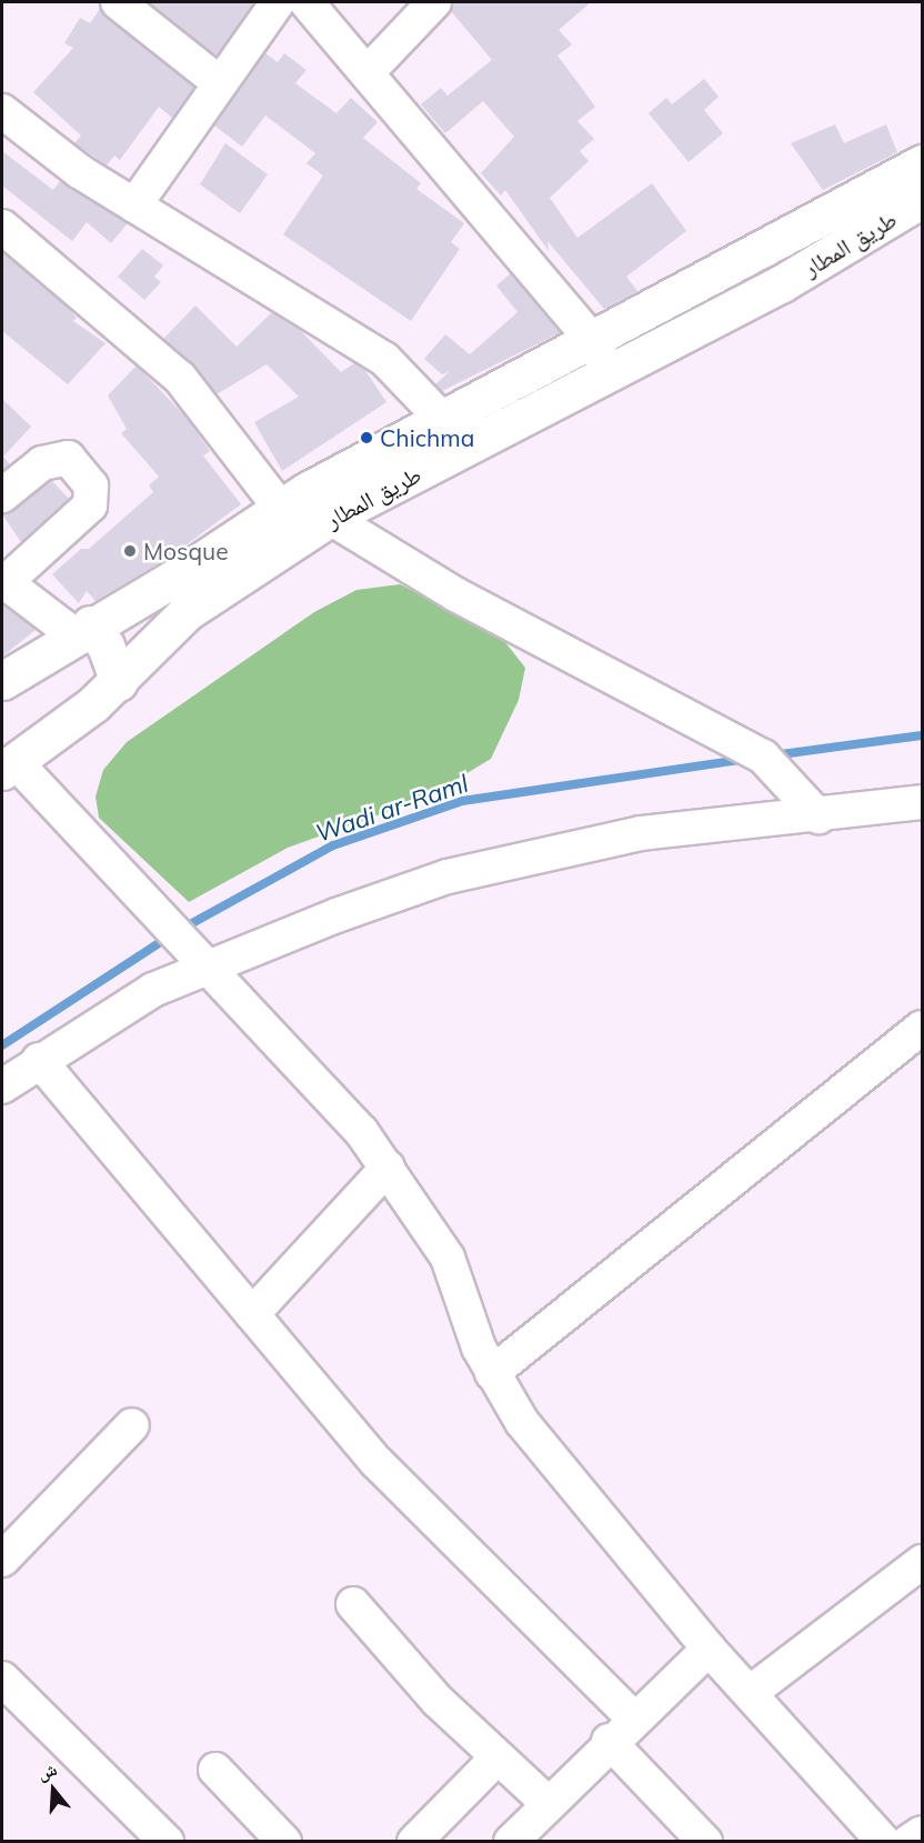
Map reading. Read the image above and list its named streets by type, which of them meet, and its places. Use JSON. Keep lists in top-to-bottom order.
{
  "streets": {
    "main road": ["طريق المطار"]
  },
  "water": ["Wadi ar-Raml"],
  "places": ["Chichma", "Mosque"],
  "north": "top"
}
